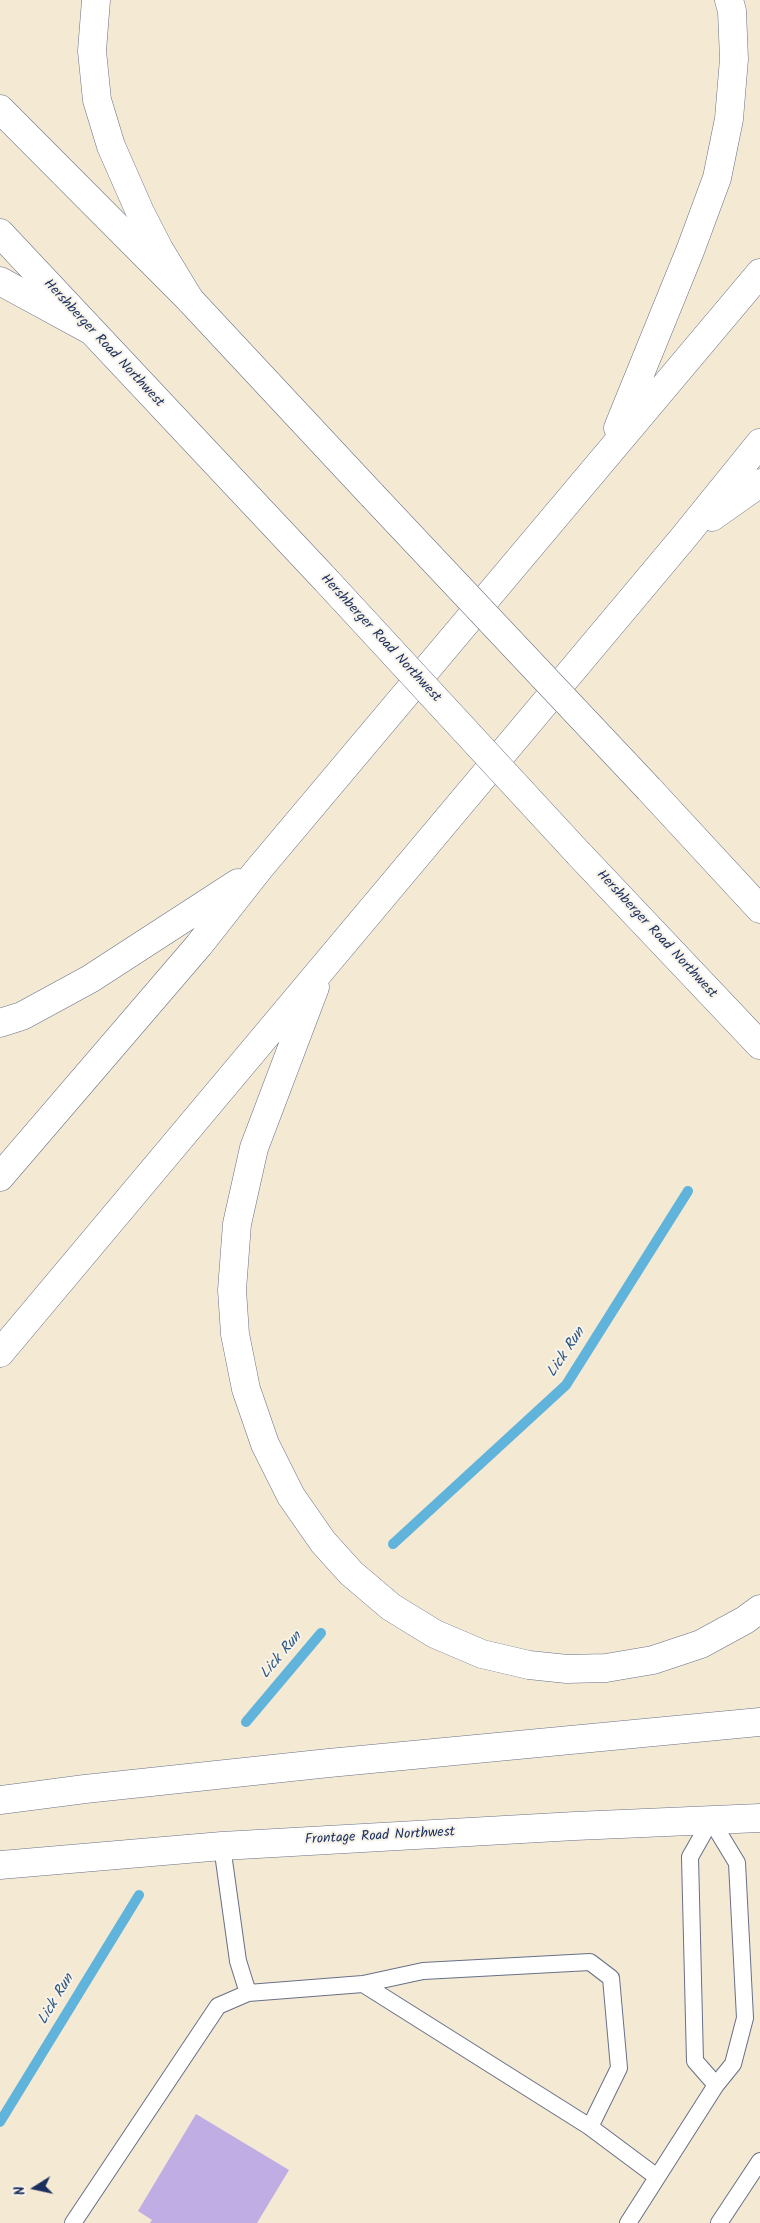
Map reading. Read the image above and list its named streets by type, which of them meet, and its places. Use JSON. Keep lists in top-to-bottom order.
{
  "streets": {
    "main road": ["Hershberger Road Northwest", "Frontage Road Northwest"]
  },
  "water": ["Lick Run"],
  "north": "left"
}
